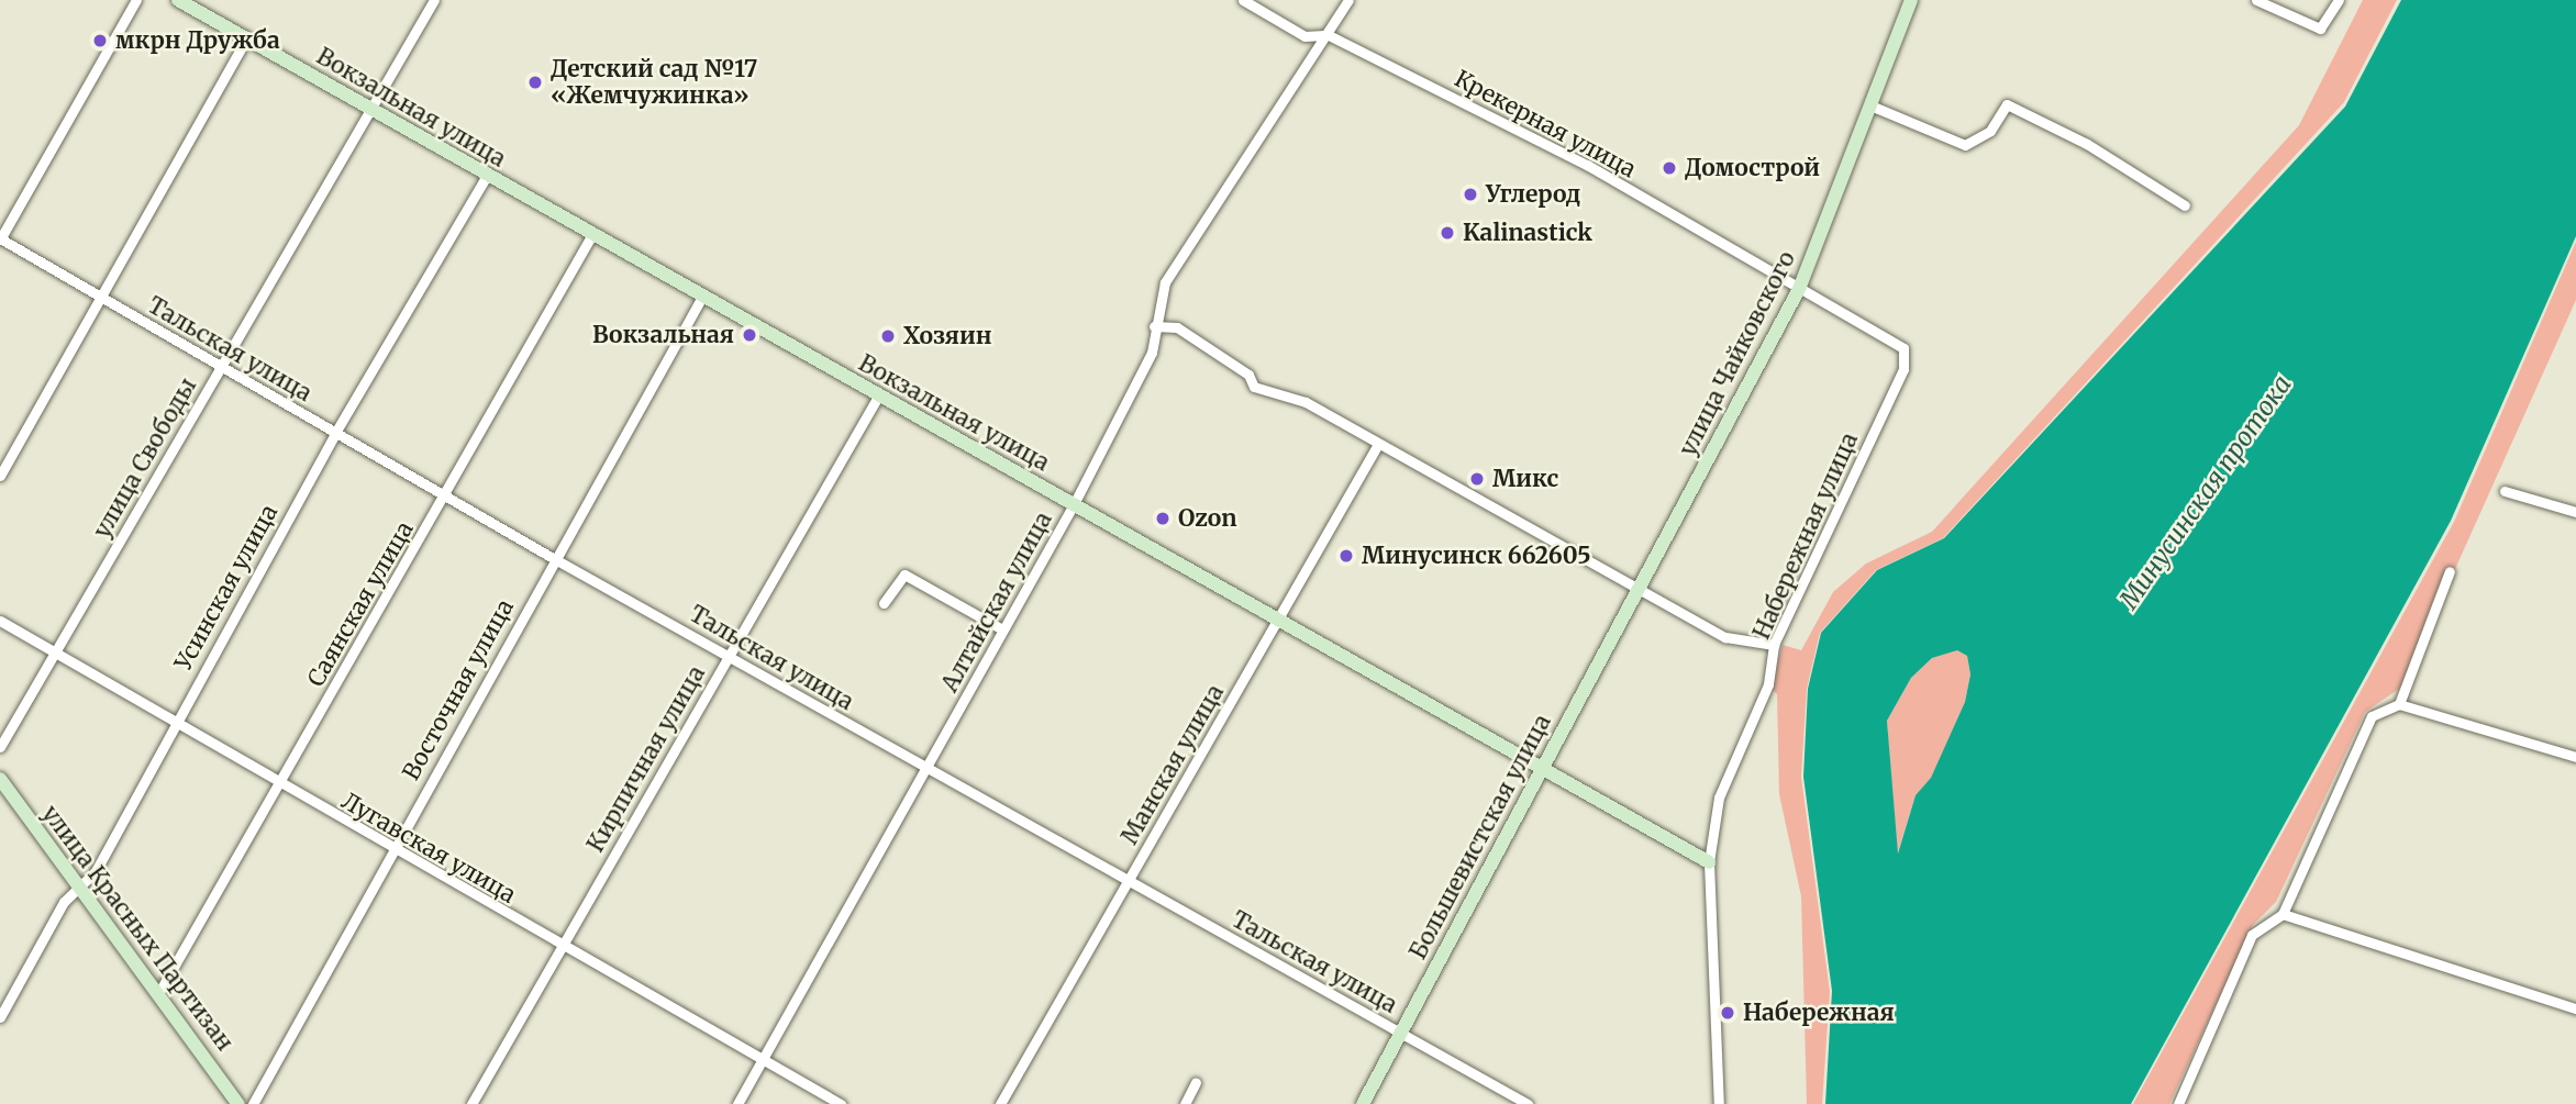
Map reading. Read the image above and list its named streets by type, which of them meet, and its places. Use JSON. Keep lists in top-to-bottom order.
{
  "streets": {
    "street": [
      "Вокзальная улица",
      "Крекерная улица",
      "Тальская улица",
      "улица Чайковского",
      "улица Свободы",
      "Набережная улица",
      "Усинская улица",
      "Алтайская улица",
      "Саянская улица",
      "Восточная улица",
      "Кирпичная улица",
      "Манская улица",
      "Большевистская улица",
      "Лугавская улица",
      "улица Красных Партизан"
    ]
  },
  "crossings": [
    ["Вокзальная улица", "улица Свободы"],
    ["Вокзальная улица", "Набережная улица"],
    ["Вокзальная улица", "Усинская улица"],
    ["Вокзальная улица", "Алтайская улица"],
    ["Вокзальная улица", "Саянская улица"],
    ["Вокзальная улица", "Восточная улица"],
    ["Вокзальная улица", "Кирпичная улица"],
    ["Вокзальная улица", "Манская улица"],
    ["Вокзальная улица", "Большевистская улица"],
    ["Крекерная улица", "улица Чайковского"],
    ["Крекерная улица", "Набережная улица"],
    ["Крекерная улица", "Алтайская улица"],
    ["Тальская улица", "улица Свободы"],
    ["Тальская улица", "Усинская улица"],
    ["Тальская улица", "Алтайская улица"],
    ["Тальская улица", "Саянская улица"],
    ["Тальская улица", "Восточная улица"],
    ["Тальская улица", "Кирпичная улица"],
    ["Тальская улица", "Манская улица"],
    ["Тальская улица", "Большевистская улица"],
    ["улица Чайковского", "Большевистская улица"],
    ["улица Свободы", "Лугавская улица"],
    ["Усинская улица", "Лугавская улица"],
    ["Усинская улица", "улица Красных Партизан"],
    ["Алтайская улица", "Лугавская улица"],
    ["Саянская улица", "Лугавская улица"],
    ["Саянская улица", "улица Красных Партизан"],
    ["Восточная улица", "Лугавская улица"],
    ["Кирпичная улица", "Лугавская улица"]
  ],
  "water": ["Минусинская протока"],
  "places": [
    "мкрн Дружба",
    "Детский сад №17 «Жемчужинка»",
    "Домострой",
    "Углерод",
    "Kalinastick",
    "Вокзальная",
    "Хозяин",
    "Микс",
    "Ozon",
    "Минусинск 662605",
    "Набережная"
  ]
}
